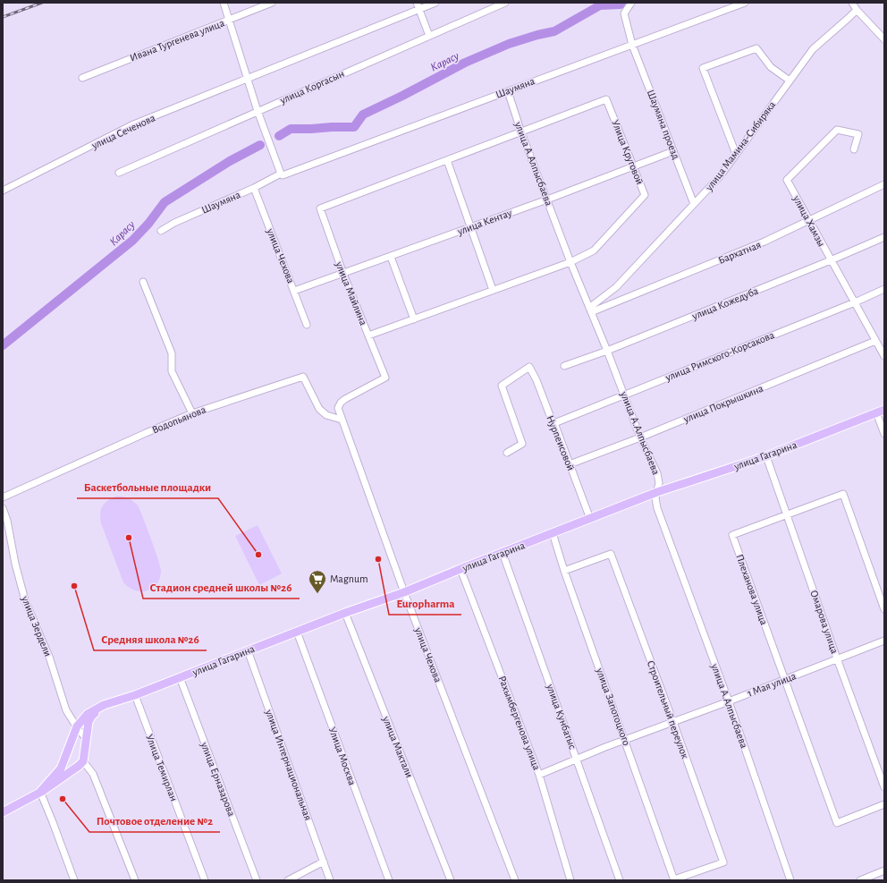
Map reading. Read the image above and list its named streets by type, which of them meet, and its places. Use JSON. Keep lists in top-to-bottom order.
{
  "streets": {
    "main road": ["улица Гагарина"],
    "street": [
      "Ивана Тургенева улица",
      "улица Коргасын",
      "Шаумяна",
      "Шаумяна проезд",
      "улица Сеченова",
      "улица Мамина-Сибиряка",
      "Улица Круговой",
      "улица А.Алпысбаева",
      "улица Хамзы",
      "улица Кентау",
      "Бархатная",
      "улица Чехова",
      "улица Майлина",
      "улица Кожедуба",
      "улица Римского-Корсакова",
      "улица Покрышкина",
      "Водопьянова",
      "Нурпеисовой",
      "Плеханова улица",
      "Омарова улица",
      "улица Зердели",
      "1 Мая улица",
      "улица Запотоцкого",
      "Строительный переулок",
      "улица Кунбатыс",
      "Рахымбергенова улица",
      "улица Мактали",
      "Улица Москва",
      "улица Интернациональная",
      "Улица Темирлан",
      "улица Ерназарова"
    ]
  },
  "crossings": [
    ["Шаумяна", "Шаумяна проезд"],
    ["Шаумяна", "улица А.Алпысбаева"],
    ["Шаумяна", "улица Чехова"],
    ["Шаумяна проезд", "улица Мамина-Сибиряка"],
    ["Шаумяна проезд", "улица Кентау"],
    ["улица Мамина-Сибиряка", "улица А.Алпысбаева"],
    ["улица Мамина-Сибиряка", "Бархатная"],
    ["Улица Круговой", "улица А.Алпысбаева"],
    ["Улица Круговой", "улица Кентау"],
    ["Улица Круговой", "улица Майлина"],
    ["улица А.Алпысбаева", "улица Кентау"],
    ["улица А.Алпысбаева", "Бархатная"],
    ["улица А.Алпысбаева", "улица Кожедуба"],
    ["улица А.Алпысбаева", "улица Римского-Корсакова"],
    ["улица А.Алпысбаева", "улица Покрышкина"],
    ["улица А.Алпысбаева", "улица Гагарина"],
    ["улица А.Алпысбаева", "1 Мая улица"],
    ["улица Хамзы", "Бархатная"],
    ["улица Хамзы", "улица Кожедуба"],
    ["улица Хамзы", "улица Римского-Корсакова"],
    ["улица Хамзы", "улица Покрышкина"],
    ["улица Кентау", "улица Чехова"],
    ["улица Кентау", "улица Майлина"],
    ["улица Чехова", "улица Майлина"],
    ["улица Чехова", "Водопьянова"],
    ["улица Чехова", "улица Гагарина"],
    ["улица Римского-Корсакова", "Нурпеисовой"],
    ["улица Покрышкина", "Нурпеисовой"],
    ["Нурпеисовой", "улица Гагарина"],
    ["улица Гагарина", "Омарова улица"],
    ["улица Гагарина", "улица Зердели"],
    ["улица Гагарина", "улица Запотоцкого"],
    ["улица Гагарина", "улица Кунбатыс"],
    ["улица Гагарина", "Рахымбергенова улица"],
    ["улица Гагарина", "улица Мактали"],
    ["улица Гагарина", "Улица Москва"],
    ["улица Гагарина", "улица Интернациональная"],
    ["улица Гагарина", "Улица Темирлан"],
    ["улица Гагарина", "улица Ерназарова"],
    ["Плеханова улица", "Омарова улица"],
    ["Плеханова улица", "1 Мая улица"],
    ["Омарова улица", "1 Мая улица"],
    ["1 Мая улица", "улица Запотоцкого"],
    ["1 Мая улица", "Строительный переулок"],
    ["1 Мая улица", "улица Кунбатыс"],
    ["1 Мая улица", "Рахымбергенова улица"],
    ["улица Запотоцкого", "Строительный переулок"]
  ],
  "water": ["Карасу"],
  "places": {
    "other": [
      "Стадион средней школы №26",
      "Баскетбольные площадки",
      "Europharma",
      "Средняя школа №26",
      "Почтовое отделение №2"
    ],
    "supermarket": ["Magnum"]
  }
}
